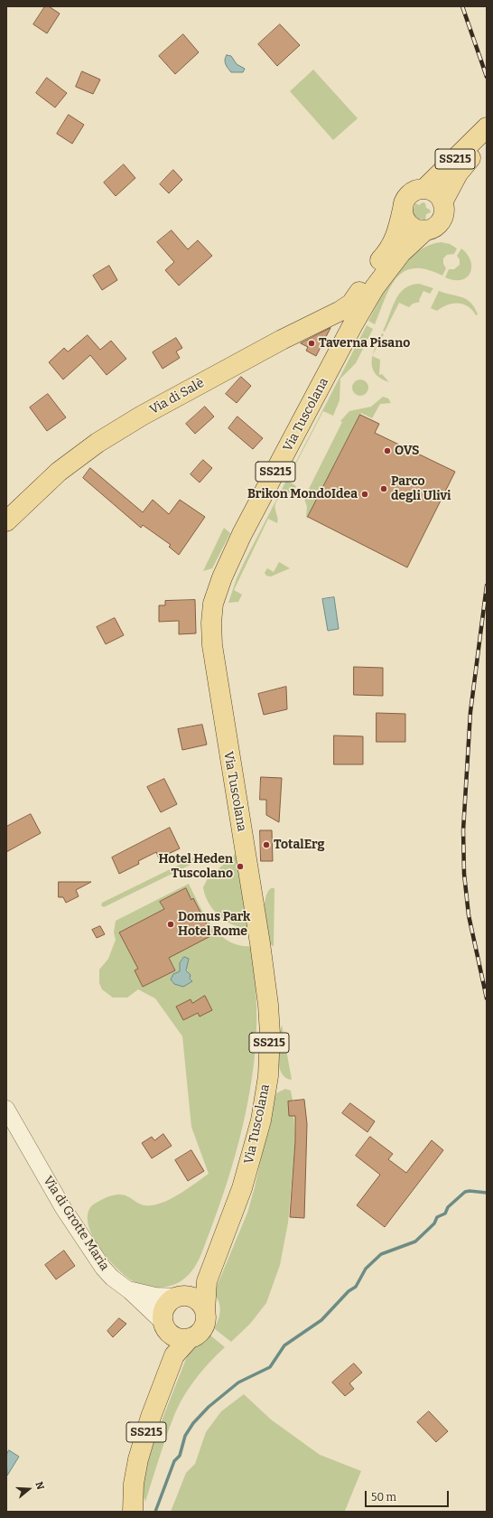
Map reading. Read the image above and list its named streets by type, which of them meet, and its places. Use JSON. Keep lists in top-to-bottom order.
{
  "streets": {
    "main road": ["SS215", "Via di Salè", "Via Tuscolana"],
    "street": ["Via di Grotte Maria"]
  },
  "crossings": [
    ["SS215", "Via Tuscolana"],
    ["Via di Salè", "Via Tuscolana"],
    ["Via Tuscolana", "Via di Grotte Maria"]
  ],
  "places": [
    "Taverna Pisano",
    "OVS",
    "Parco degli Ulivi",
    "Brikon MondoIdea",
    "TotalErg",
    "Hotel Heden Tuscolano",
    "Domus Park Hotel Rome"
  ],
  "scale_bar": "50 m",
  "north": "right"
}
